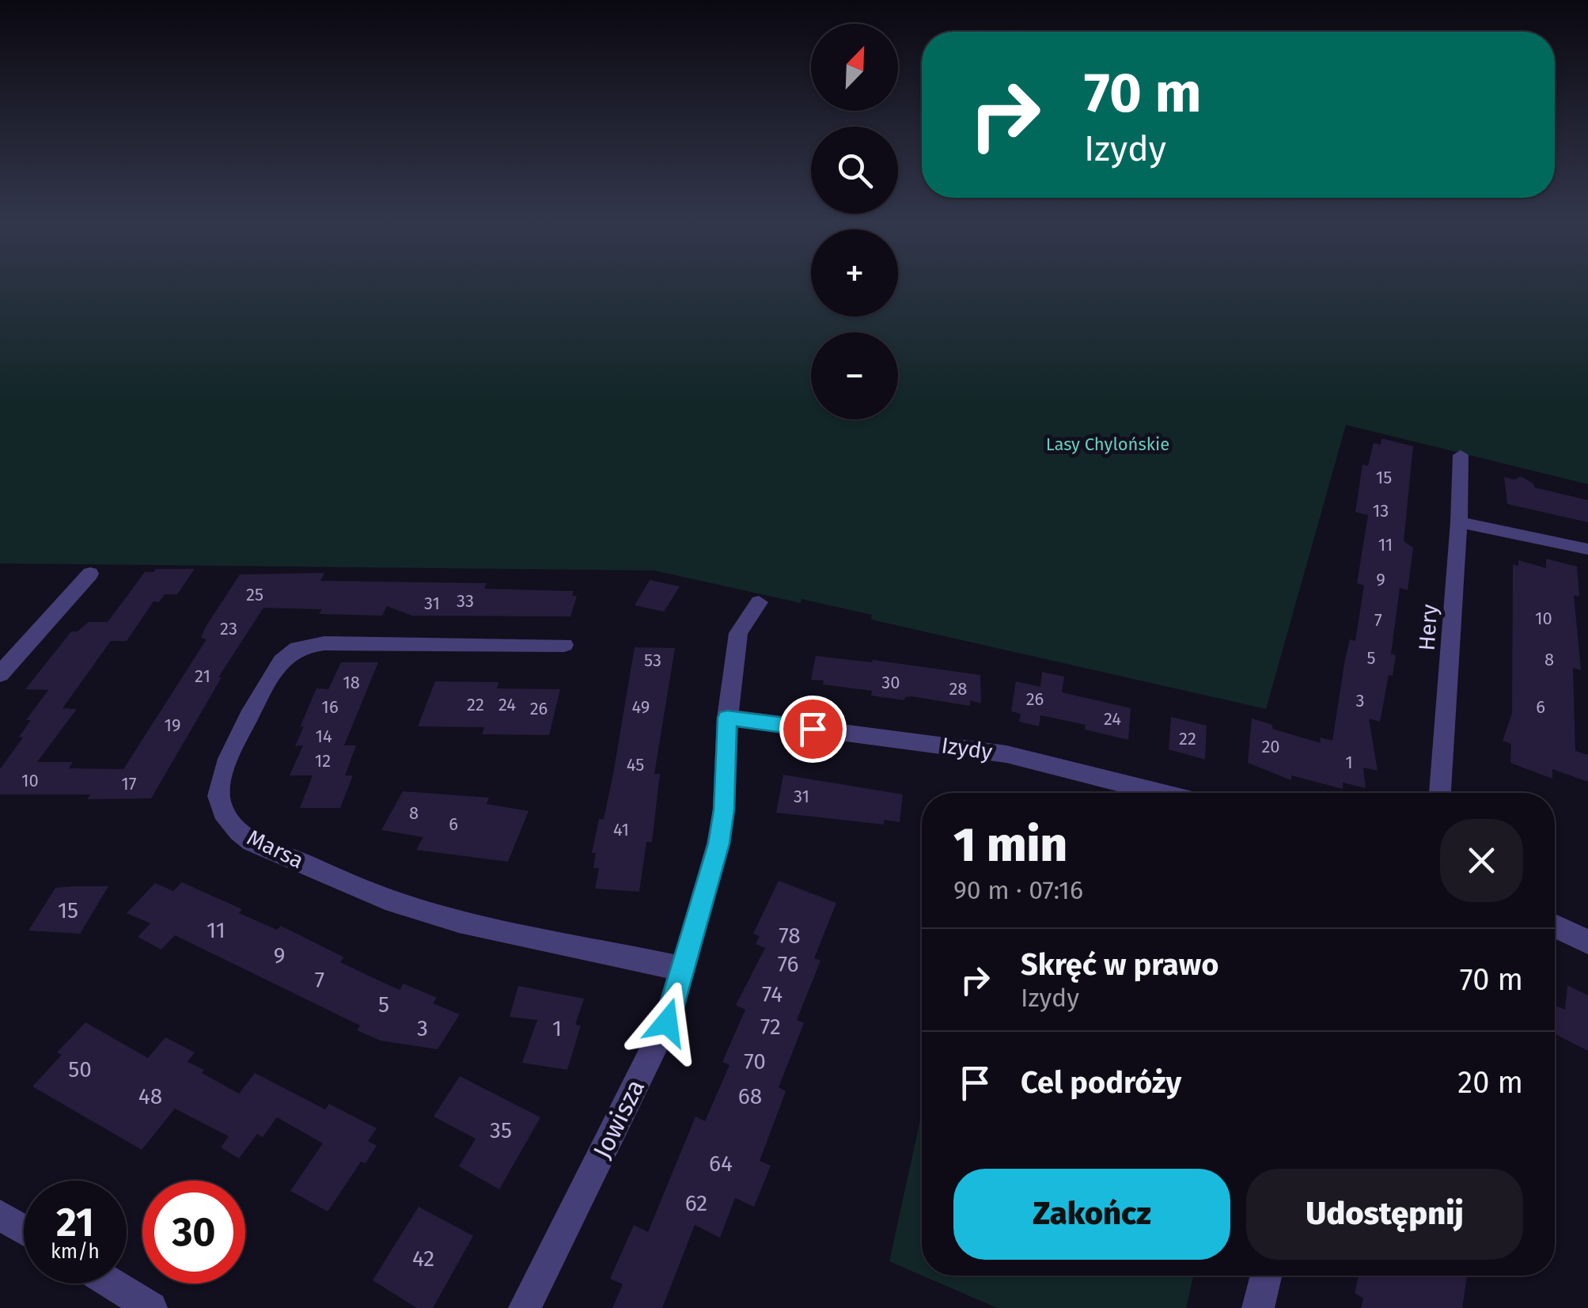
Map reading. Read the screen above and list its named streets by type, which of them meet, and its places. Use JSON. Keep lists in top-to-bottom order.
{
  "streets": {
    "street": [
      "Hery",
      "Izydy",
      "Marsa",
      "Jowisza"
    ]
  },
  "crossings": [
    ["Izydy", "Jowisza"],
    ["Marsa", "Jowisza"]
  ],
  "parks": ["Lasy Chylońskie"],
  "house_numbers": [
    "15",
    "13",
    "11",
    "9",
    "25",
    "33",
    "31",
    "10",
    "7",
    "23",
    "5",
    "8",
    "53",
    "21",
    "18",
    "30",
    "28",
    "26",
    "3",
    "22",
    "24",
    "16",
    "49",
    "6",
    "26",
    "24",
    "19",
    "14",
    "22",
    "20",
    "12",
    "1",
    "45",
    "10",
    "17",
    "31",
    "8",
    "6",
    "41",
    "15",
    "11",
    "78",
    "9",
    "76",
    "7",
    "74",
    "5",
    "72",
    "3",
    "1",
    "70",
    "50",
    "48",
    "68",
    "35",
    "64",
    "62",
    "42"
  ],
  "north": "top right",
  "page": {
    "map_buttons": ["+", "−"],
    "turn": ["70 m", "Izydy"],
    "heading": ["1 min", "90 m · 07:16"],
    "list": [
      {
        "name": "Skręć w prawo",
        "note": "Izydy",
        "value": "70 m"
      },
      {
        "name": "Cel podróży",
        "value": "20 m"
      }
    ],
    "buttons": ["Zakończ", "Udostępnij"],
    "speed": "21 km/h",
    "limit": "30"
  }
}
